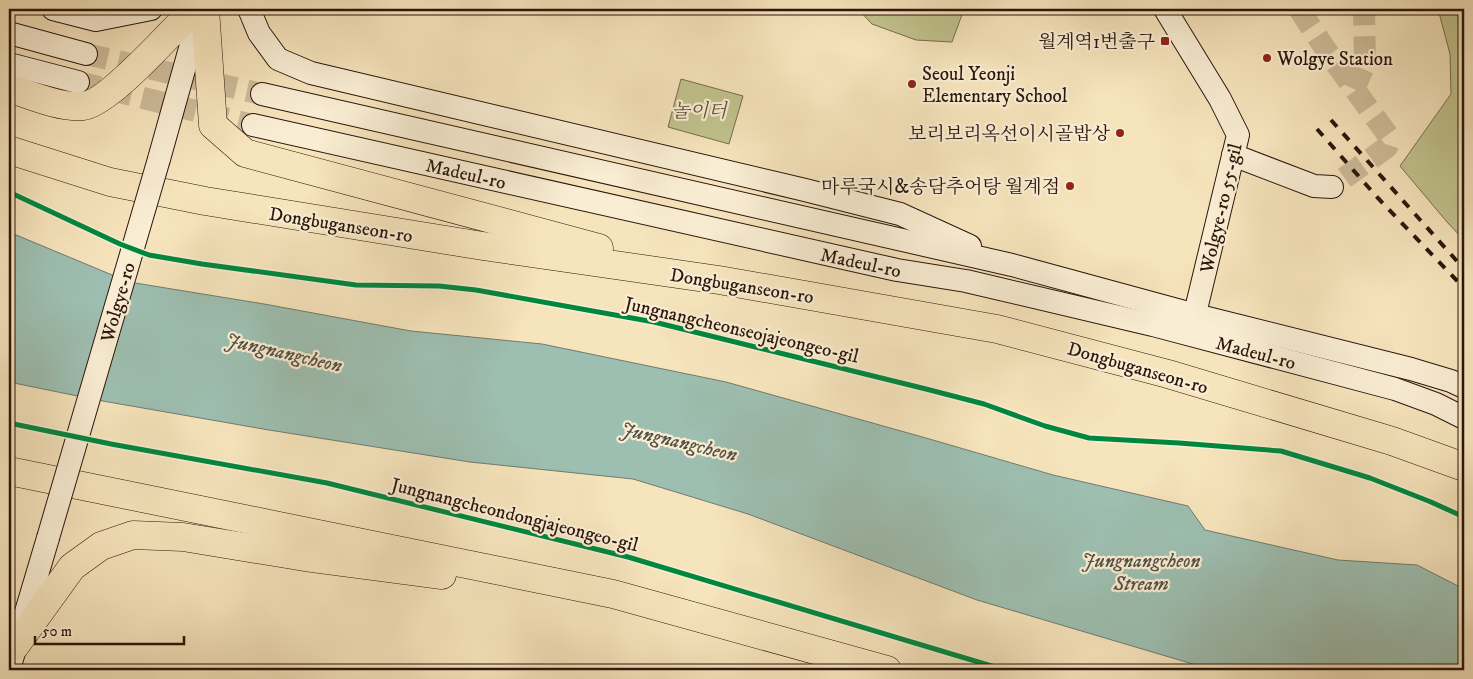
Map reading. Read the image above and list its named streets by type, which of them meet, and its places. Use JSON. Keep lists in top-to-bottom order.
{
  "streets": {
    "highway": ["Dongbuganseon-ro"],
    "main road": ["Madeul-ro", "Wolgye-ro 55-gil", "Wolgye-ro"],
    "cycle path": ["Jungnangcheonseojajeongeo-gil", "Jungnangcheondongjajeongeo-gil"]
  },
  "crossings": [
    ["Madeul-ro", "Wolgye-ro 55-gil"]
  ],
  "water": ["Jungnangcheon", "Jungnangcheon Stream"],
  "parks": ["놀이터"],
  "places": {
    "transit": ["월계역1번출구"],
    "other": [
      "Wolgye Station",
      "Seoul Yeonji Elementary School",
      "보리보리옥선이시골밥상",
      "마루국시&송담추어탕 월계점"
    ]
  },
  "scale_bar": "50 m"
}
